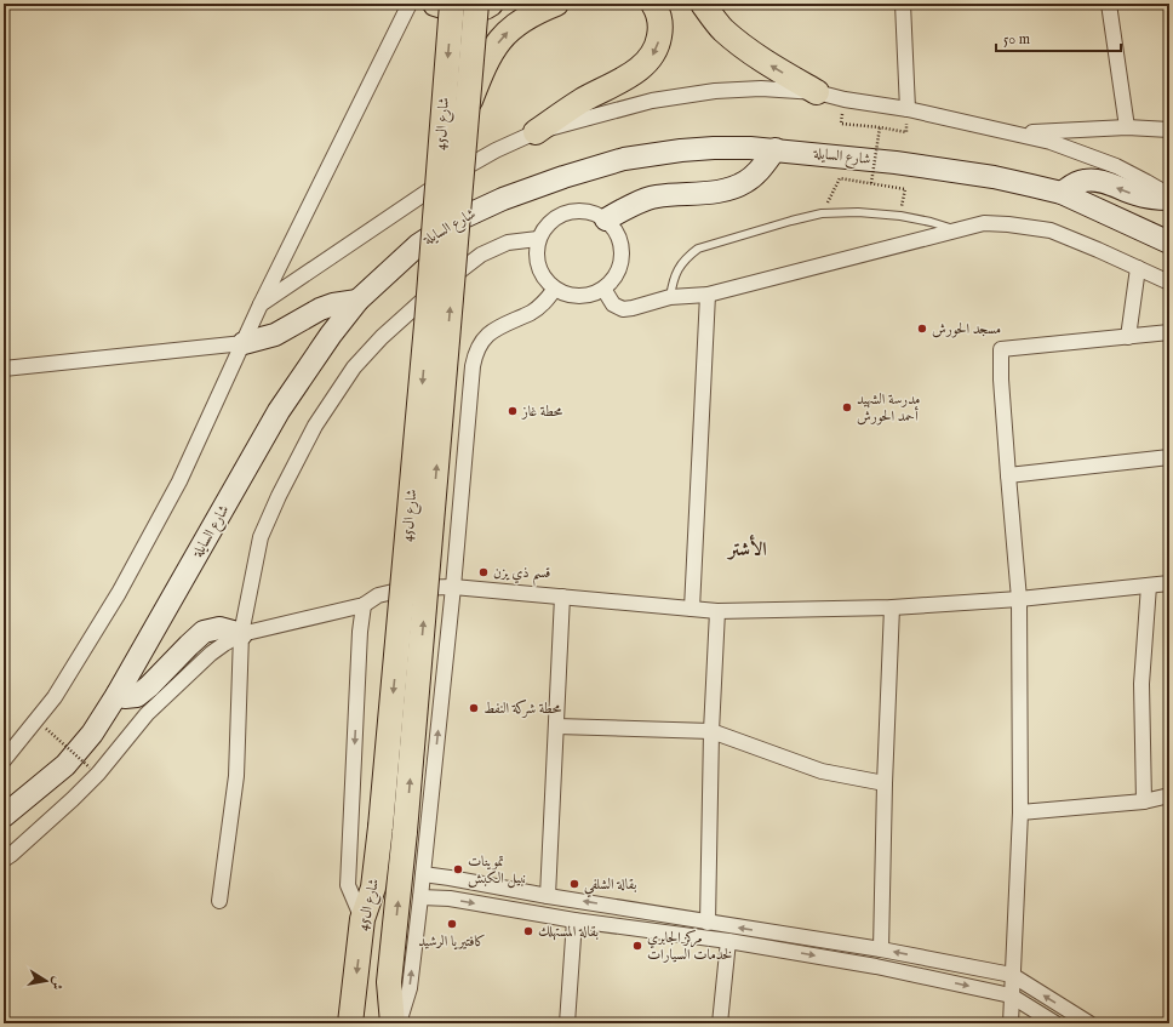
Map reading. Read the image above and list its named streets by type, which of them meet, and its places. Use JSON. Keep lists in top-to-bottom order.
{
  "streets": {
    "main road": ["شارع ال45", "شارع السايلة"]
  },
  "districts": ["الأشتر"],
  "places": [
    "مسجد الحورش",
    "مدرسة الشهيد أحمد الحورش",
    "محطة غاز",
    "قسم ذي يزن",
    "محطة شركة النفط",
    "تموينات نبيل الكبش",
    "بقالة الشلفي",
    "كافتيريا الرشيد",
    "بقالة المستهلك",
    "مركز الجابري لخدمات السيارات"
  ],
  "scale_bar": "50 m",
  "north": "right"
}
